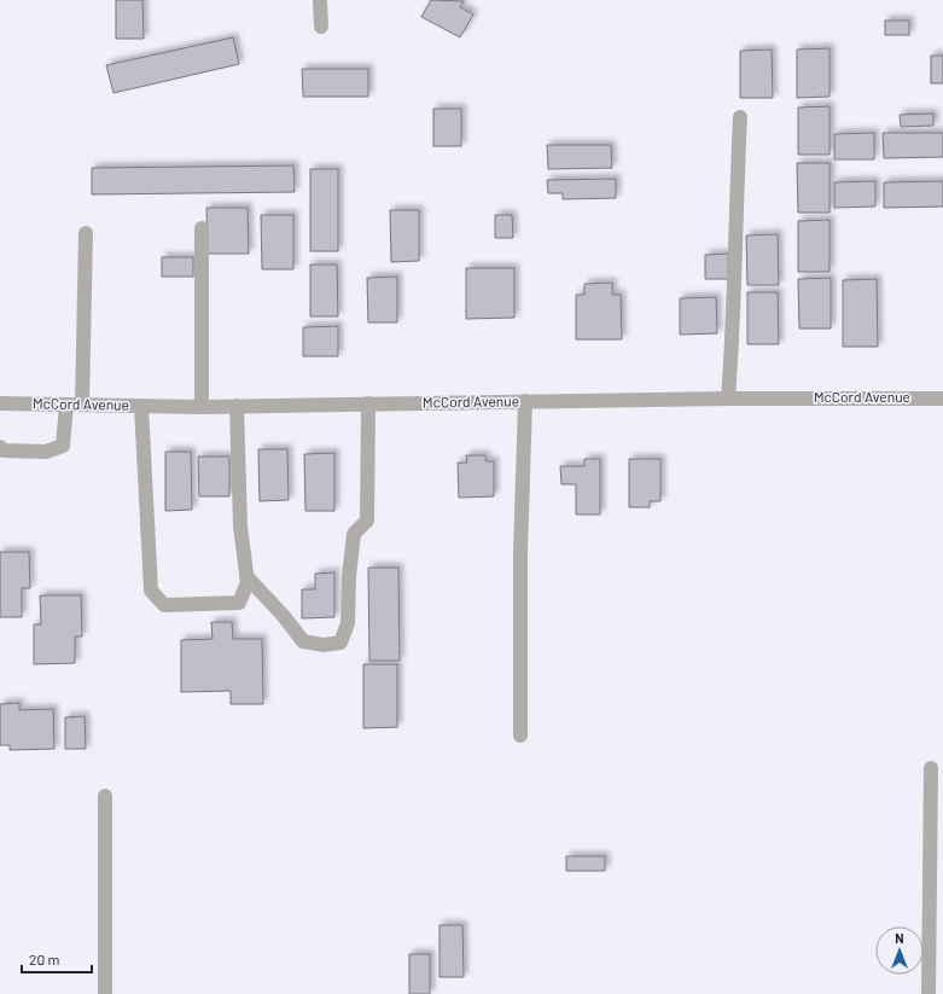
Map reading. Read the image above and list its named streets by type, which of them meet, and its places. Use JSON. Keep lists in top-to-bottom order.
{
  "streets": {
    "street": ["McCord Avenue"]
  },
  "scale_bar": "20 m",
  "north": "top"
}
